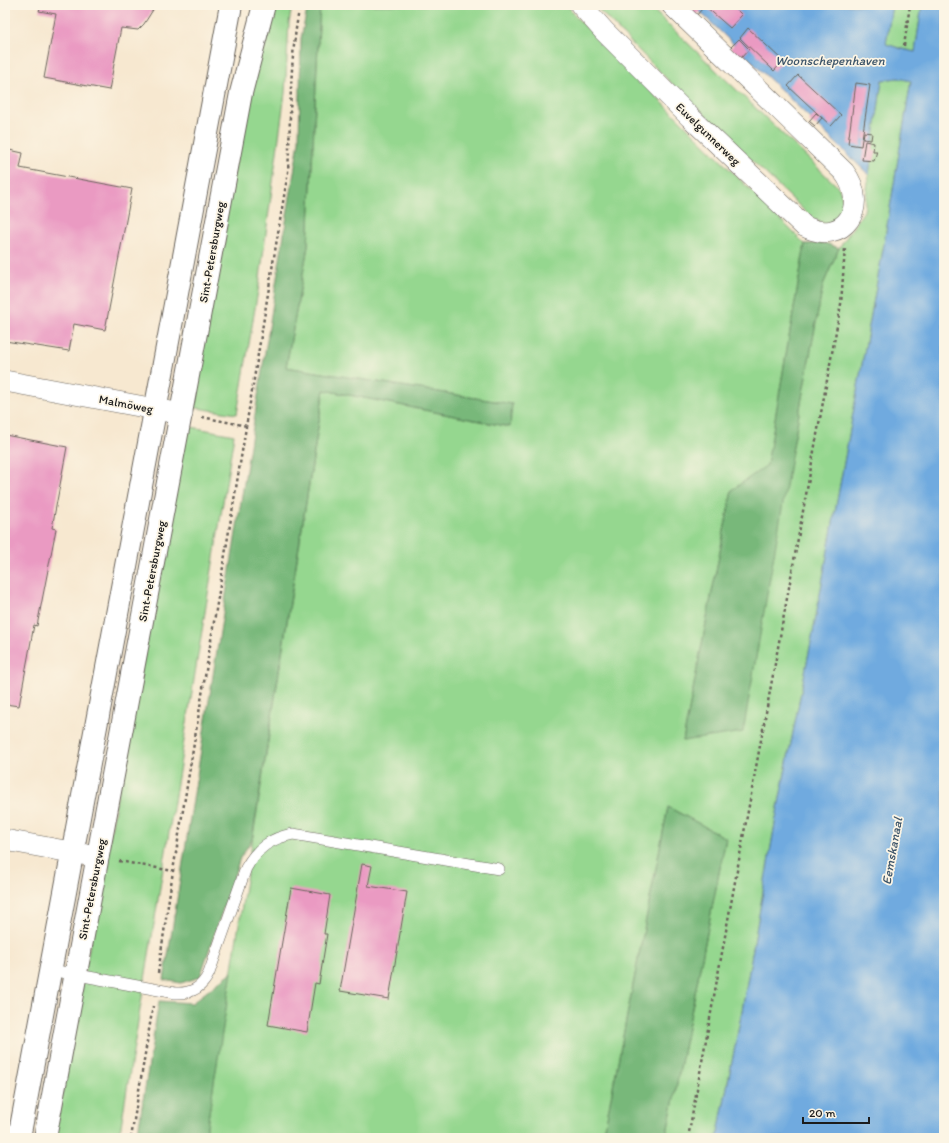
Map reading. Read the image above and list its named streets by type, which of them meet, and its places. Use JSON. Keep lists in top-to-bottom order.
{
  "streets": {
    "street": ["Euvelgunnerweg", "Sint-Petersburgweg", "Malmöweg"]
  },
  "crossings": [
    ["Sint-Petersburgweg", "Malmöweg"]
  ],
  "water": ["Woonschepenhaven", "Eemskanaal"],
  "scale_bar": "20 m"
}
